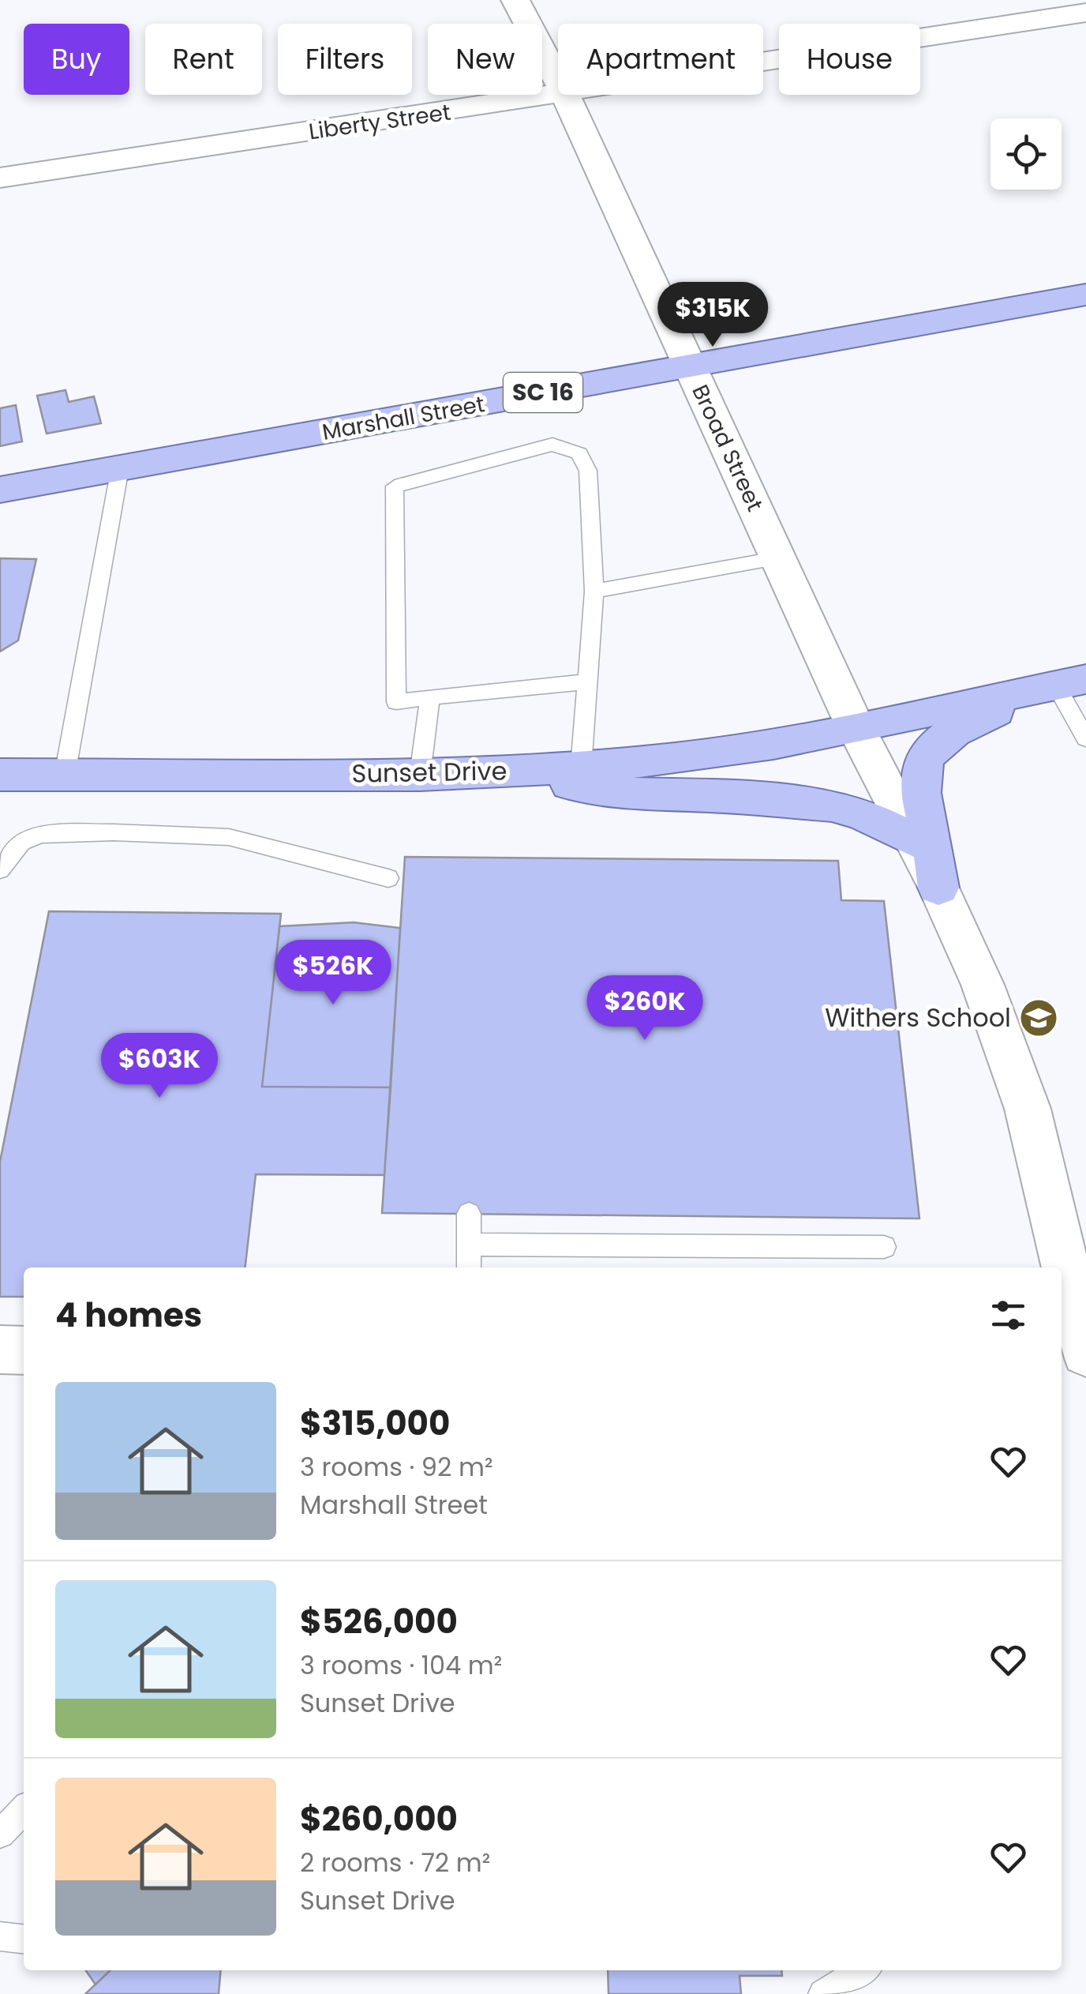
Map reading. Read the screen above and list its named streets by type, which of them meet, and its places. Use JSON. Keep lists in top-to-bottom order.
{
  "streets": {
    "main road": ["SC 16", "Marshall Street", "Sunset Drive"],
    "street": ["Liberty Street", "Broad Street"]
  },
  "crossings": [
    ["Marshall Street", "Broad Street"],
    ["Broad Street", "Sunset Drive"]
  ],
  "places": {
    "school or university": ["Withers School"]
  },
  "page": {
    "chip": [
      "Buy",
      "Rent",
      "Filters",
      "New",
      "Apartment",
      "House"
    ],
    "price": [
      "$315K",
      "$526K",
      "$260K",
      "$603K"
    ],
    "heading": "4 homes",
    "list": [
      {
        "name": "$315,000",
        "note": "3 rooms · 92 m² · Marshall Street"
      },
      {
        "name": "$526,000",
        "note": "3 rooms · 104 m² · Sunset Drive"
      },
      {
        "name": "$260,000",
        "note": "2 rooms · 72 m² · Sunset Drive"
      }
    ]
  }
}
